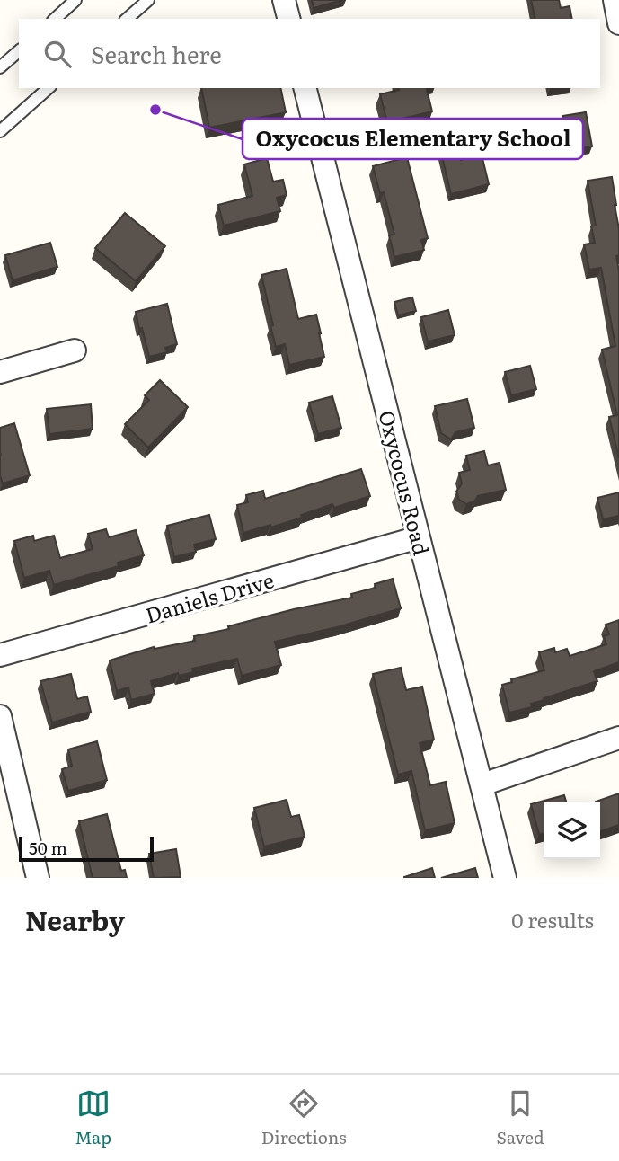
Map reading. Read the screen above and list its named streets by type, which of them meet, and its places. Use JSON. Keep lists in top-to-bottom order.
{
  "streets": {
    "street": ["Oxycocus Road", "Daniels Drive"]
  },
  "crossings": [
    ["Oxycocus Road", "Daniels Drive"]
  ],
  "places": ["Oxycocus Elementary School"],
  "scale_bar": "50 m",
  "page": {
    "search": "Search here",
    "scale": "50 m",
    "heading": ["Nearby", "0 results"],
    "nav": ["Map", "Directions", "Saved"]
  }
}
